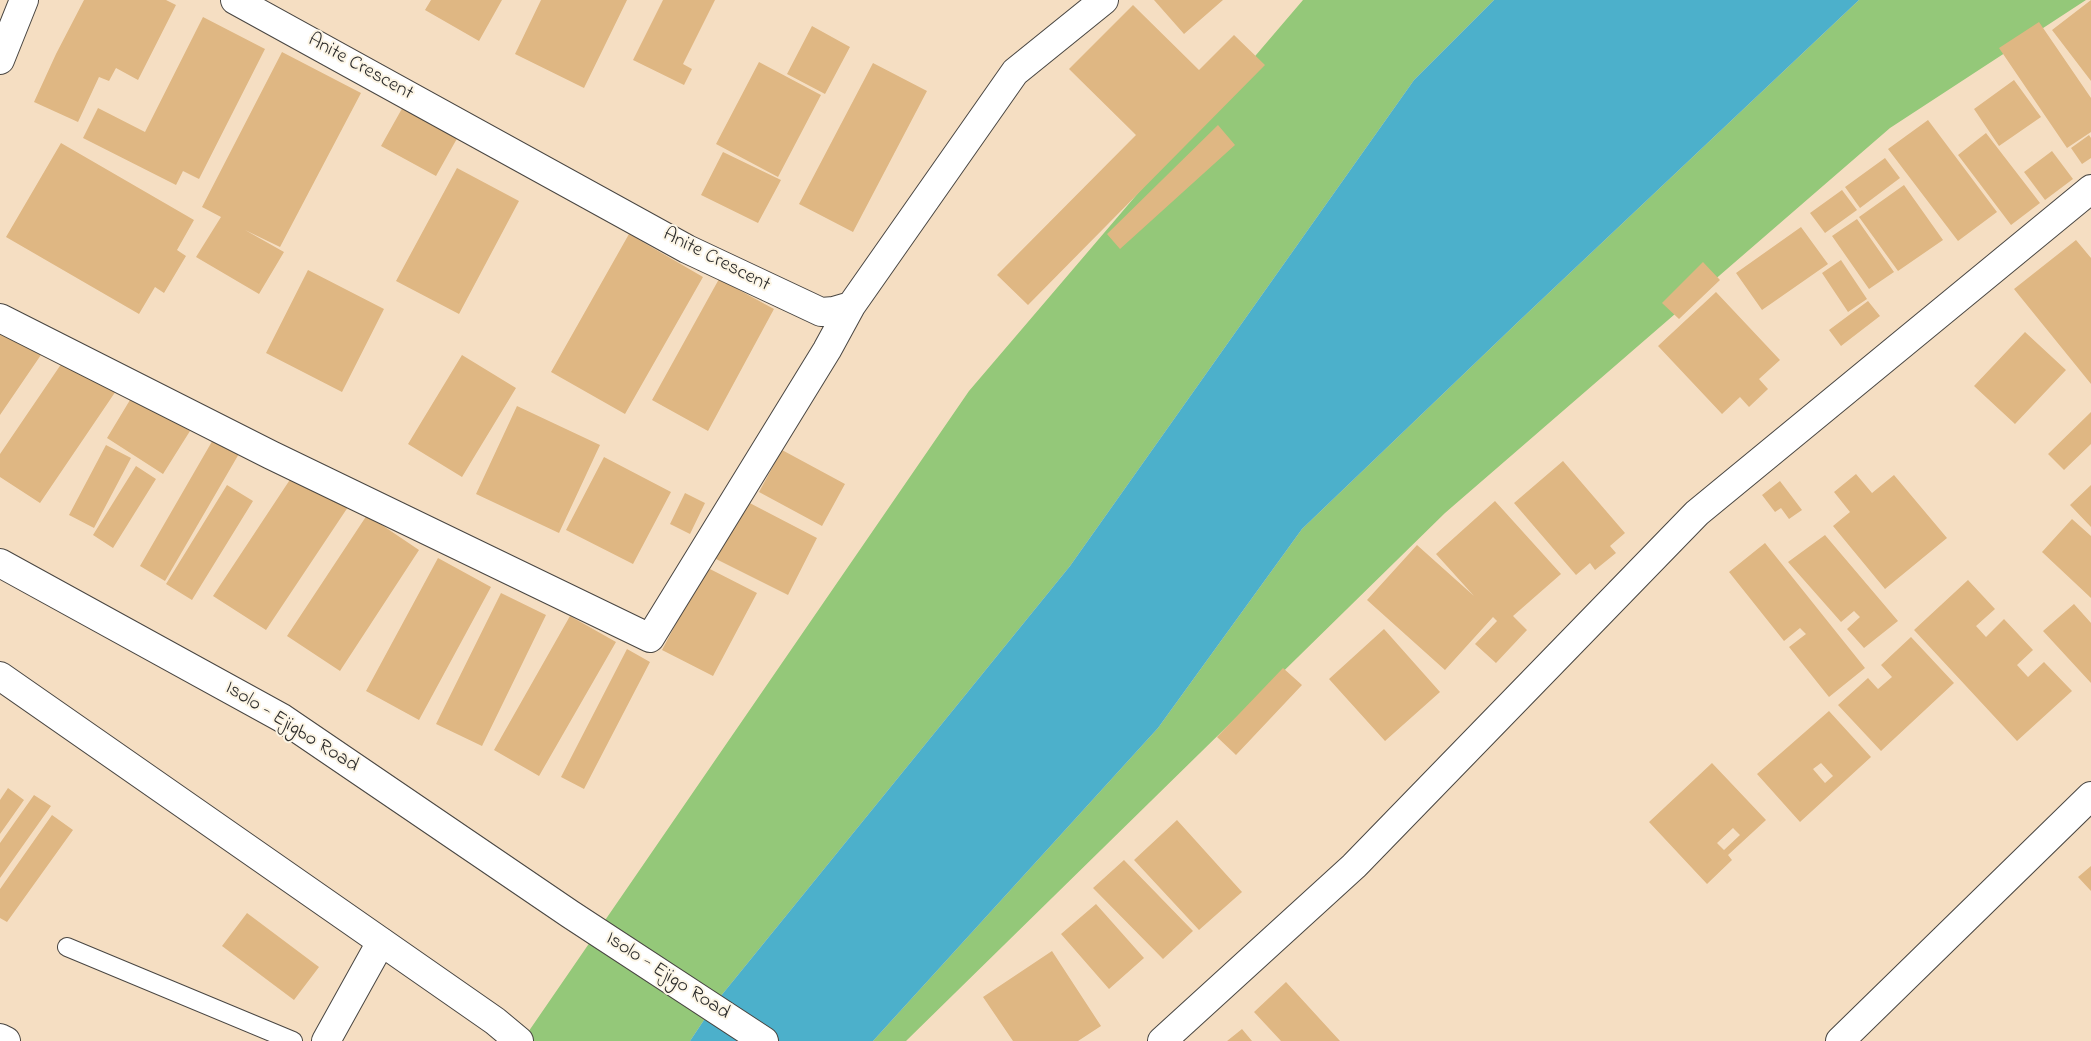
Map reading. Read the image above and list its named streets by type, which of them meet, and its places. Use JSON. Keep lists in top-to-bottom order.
{
  "streets": {
    "street": ["Anite Crescent", "Isolo - Ejigbo Road", "Isolo - Ejigo Road"]
  },
  "crossings": [
    ["Isolo - Ejigbo Road", "Isolo - Ejigo Road"]
  ]
}
